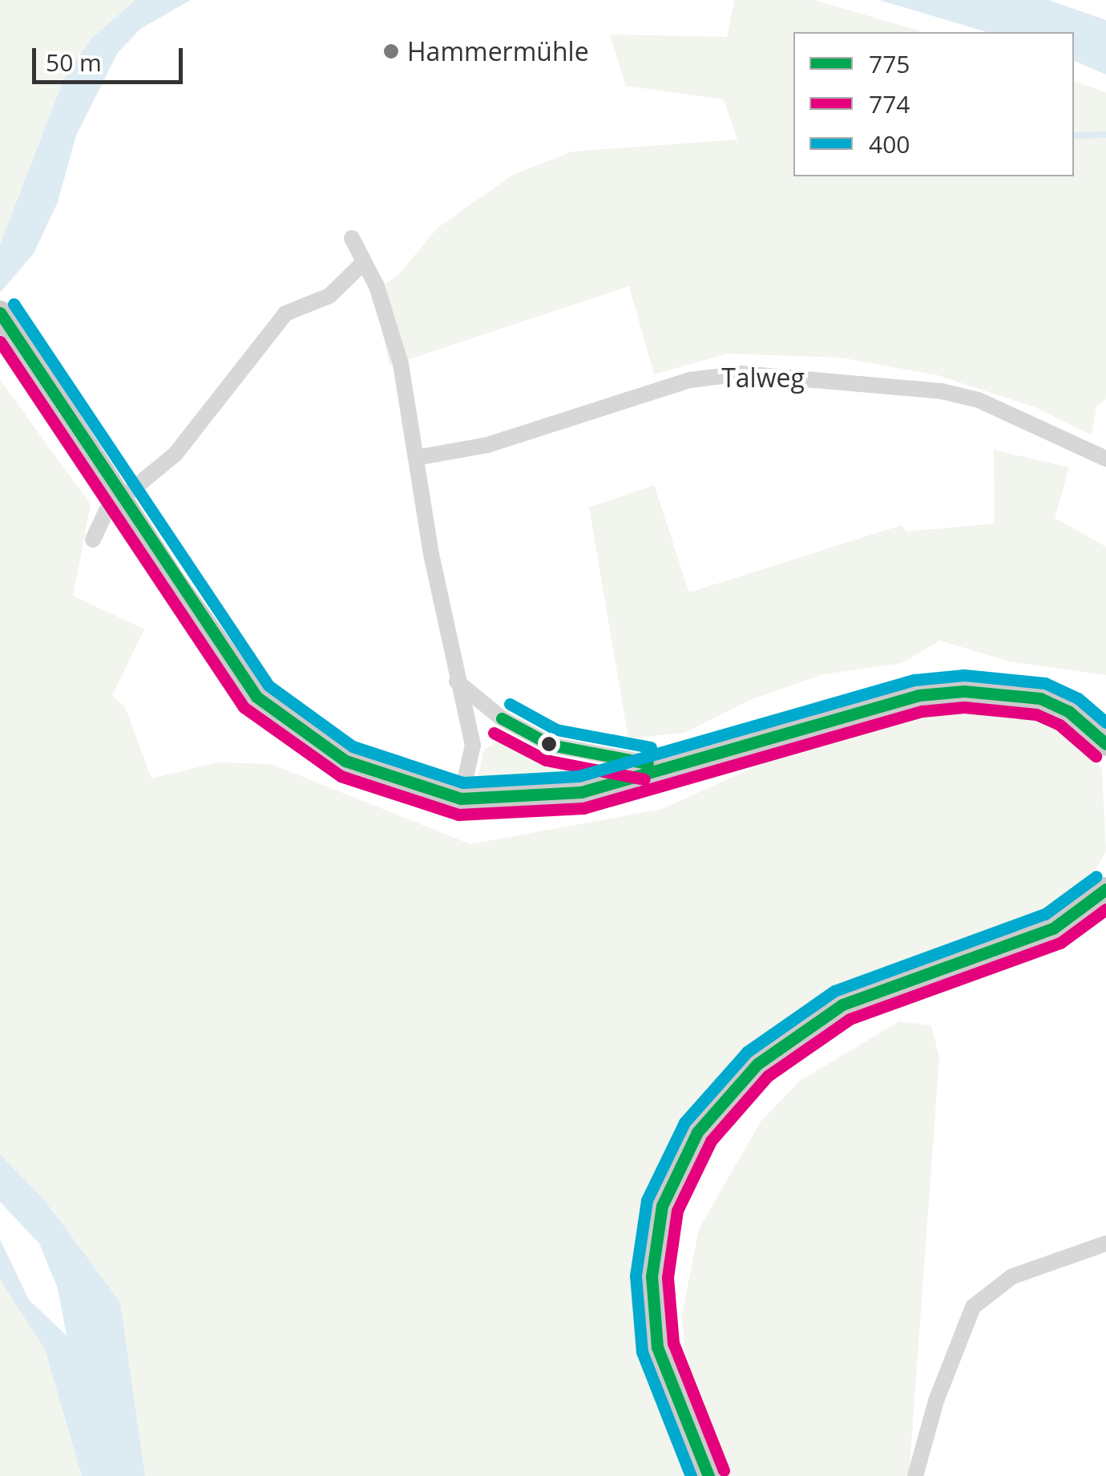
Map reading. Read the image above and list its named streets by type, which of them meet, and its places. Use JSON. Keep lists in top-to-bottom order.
{
  "streets": {
    "street": ["Talweg"]
  },
  "places": ["Hammermühle"],
  "lines": ["transit line 400", "transit line 775", "transit line 774"],
  "legend": ["775", "774", "400"],
  "scale_bar": "50 m"
}
